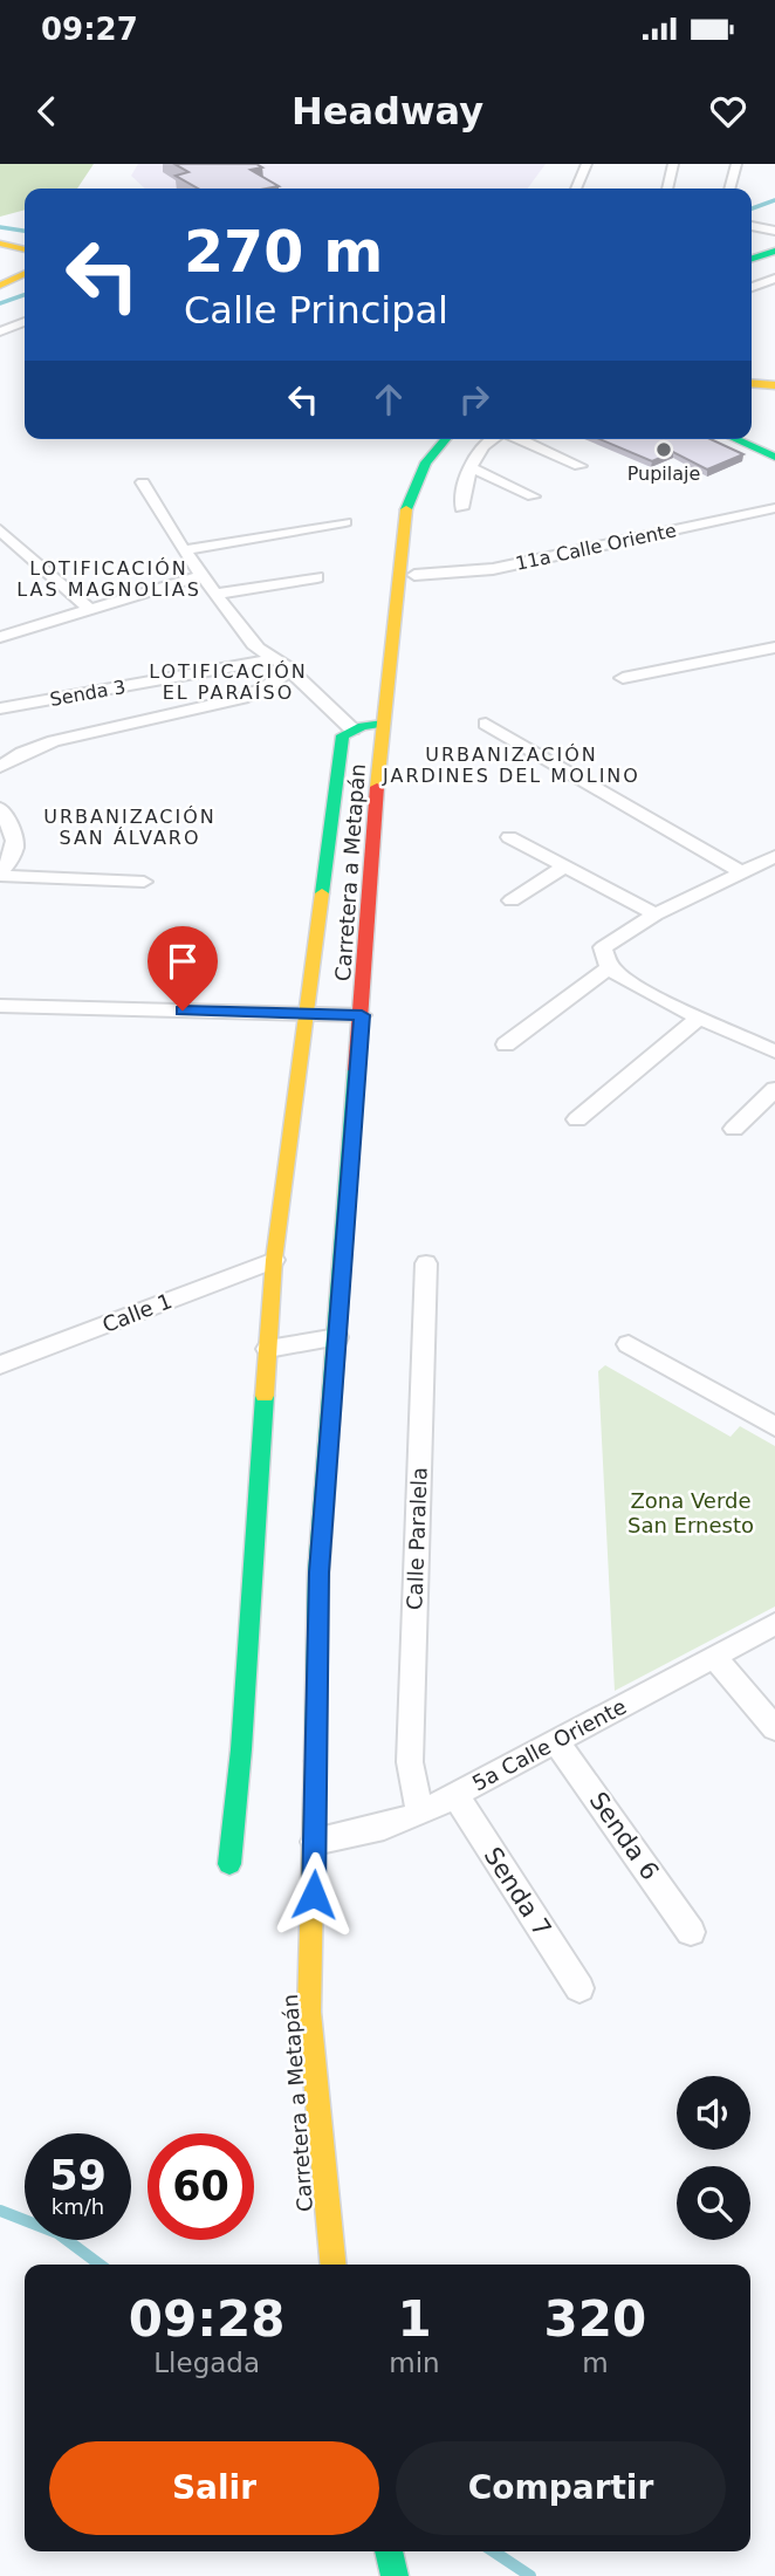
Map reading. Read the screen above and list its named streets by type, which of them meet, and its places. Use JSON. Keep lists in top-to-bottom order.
{
  "streets": {
    "main road": ["Carretera a Metapán"],
    "street": [
      "11a Calle Oriente",
      "Senda 3",
      "Calle 1",
      "Calle Paralela",
      "5a Calle Oriente",
      "Senda 6",
      "Senda 7"
    ]
  },
  "crossings": [
    ["11a Calle Oriente", "Carretera a Metapán"],
    ["Carretera a Metapán", "5a Calle Oriente"],
    ["Calle Paralela", "5a Calle Oriente"],
    ["5a Calle Oriente", "Senda 6"],
    ["5a Calle Oriente", "Senda 7"]
  ],
  "districts": [
    "LOTIFICACIÓN LAS MAGNOLIAS",
    "LOTIFICACIÓN EL PARAÍSO",
    "URBANIZACIÓN JARDINES DEL MOLINO",
    "URBANIZACIÓN SAN ÁLVARO"
  ],
  "parks": ["Zona Verde San Ernesto"],
  "places": ["Pupilaje"],
  "page": {
    "status": "09:27",
    "header": "Headway",
    "turn": ["270 m", "Calle Principal"],
    "speed": "59 km/h",
    "limit": "60",
    "eta": [
      "09:28",
      "Llegada",
      "1",
      "min",
      "320",
      "m"
    ],
    "buttons": ["Salir", "Compartir"]
  }
}
